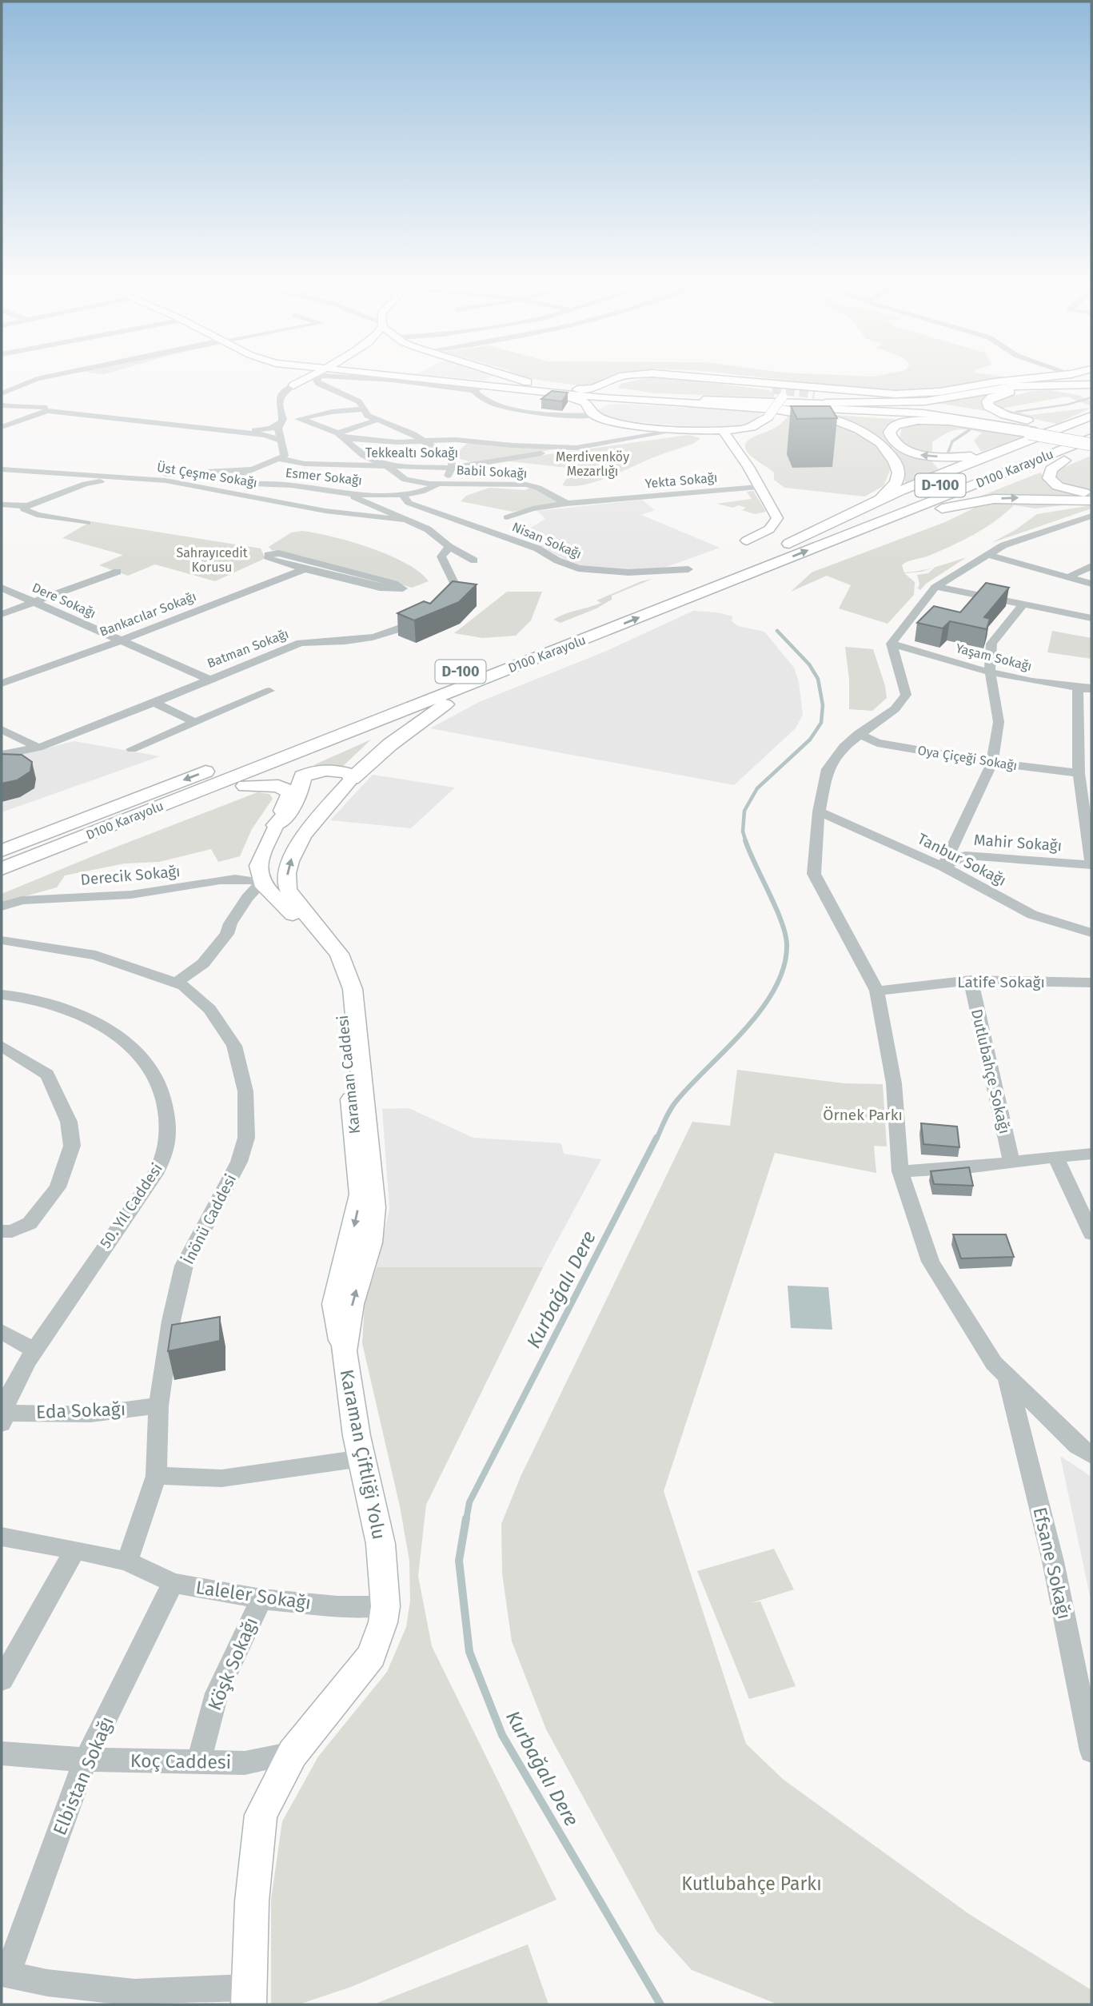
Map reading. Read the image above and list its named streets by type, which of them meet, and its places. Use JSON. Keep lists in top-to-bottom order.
{
  "streets": {
    "highway": ["D100 Karayolu", "D-100"],
    "main road": ["Karaman Caddesi", "Karaman Çiftliği Yolu"],
    "street": [
      "Tekkealtı Sokağı",
      "Babil Sokağı",
      "Üst Çeşme Sokağı",
      "Esmer Sokağı",
      "Yekta Sokağı",
      "Nisan Sokağı",
      "Dere Sokağı",
      "Bankacılar Sokağı",
      "Batman Sokağı",
      "Yaşam Sokağı",
      "Oya Çiçeği Sokağı",
      "Mahir Sokağı",
      "Tanbur Sokağı",
      "Derecik Sokağı",
      "Latife Sokağı",
      "Dutlubahçe Sokağı",
      "50. Yıl Caddesi",
      "İnönü Caddesi",
      "Eda Sokağı",
      "Efsane Sokağı",
      "Laleler Sokağı",
      "Köşk Sokağı",
      "Koç Caddesi",
      "Elbistan Sokağı"
    ]
  },
  "crossings": [
    ["Tekkealtı Sokağı", "Babil Sokağı"],
    ["Babil Sokağı", "Esmer Sokağı"],
    ["Babil Sokağı", "Yekta Sokağı"],
    ["Üst Çeşme Sokağı", "Esmer Sokağı"],
    ["Esmer Sokağı", "Nisan Sokağı"],
    ["Dere Sokağı", "Bankacılar Sokağı"],
    ["Dere Sokağı", "Batman Sokağı"],
    ["Mahir Sokağı", "Tanbur Sokağı"],
    ["Derecik Sokağı", "Karaman Caddesi"],
    ["Latife Sokağı", "Dutlubahçe Sokağı"],
    ["Karaman Caddesi", "Karaman Çiftliği Yolu"],
    ["50. Yıl Caddesi", "Eda Sokağı"],
    ["İnönü Caddesi", "Eda Sokağı"],
    ["İnönü Caddesi", "Laleler Sokağı"],
    ["Karaman Çiftliği Yolu", "Laleler Sokağı"],
    ["Karaman Çiftliği Yolu", "Koç Caddesi"],
    ["Laleler Sokağı", "Köşk Sokağı"],
    ["Laleler Sokağı", "Elbistan Sokağı"],
    ["Köşk Sokağı", "Koç Caddesi"],
    ["Koç Caddesi", "Elbistan Sokağı"]
  ],
  "one_way": ["Karaman Caddesi", "Karaman Çiftliği Yolu"],
  "water": ["Kurbağalı Dere"],
  "parks": [
    "Merdivenköy Mezarlığı",
    "Sahrayıcedit Korusu",
    "Örnek Parkı",
    "Kutlubahçe Parkı"
  ]
}
